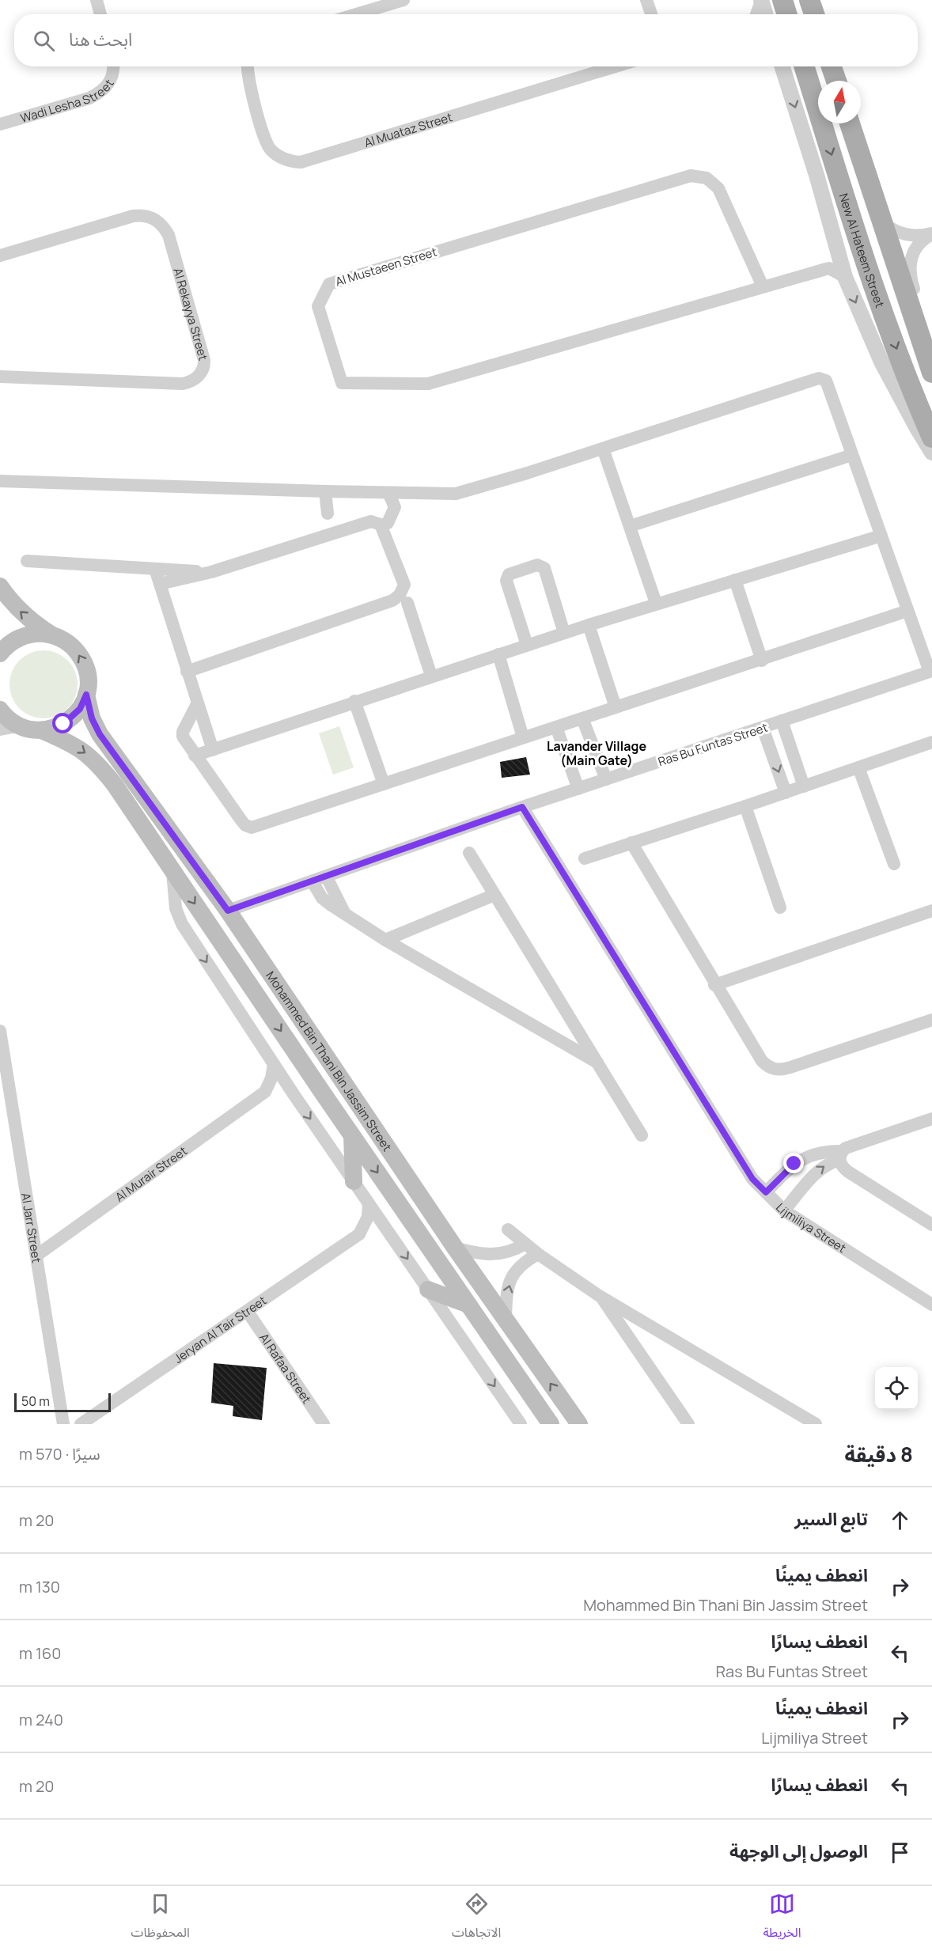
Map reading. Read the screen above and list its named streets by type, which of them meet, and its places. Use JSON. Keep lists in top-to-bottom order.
{
  "streets": {
    "main road": ["New Al Hateem Street", "Mohammed Bin Thani Bin Jassim Street"],
    "street": [
      "Wadi Lesha Street",
      "Al Muataz Street",
      "Al Mustaeen Street",
      "Al Rekayya Street",
      "Ras Bu Funtas Street",
      "Al Murair Street",
      "Lijmiliya Street",
      "Al Jarr Street",
      "Jeryan Al Tair Street",
      "Al Rafaa Street"
    ]
  },
  "crossings": [
    ["Ras Bu Funtas Street", "Mohammed Bin Thani Bin Jassim Street"],
    ["Ras Bu Funtas Street", "Lijmiliya Street"],
    ["Mohammed Bin Thani Bin Jassim Street", "Jeryan Al Tair Street"],
    ["Al Murair Street", "Al Jarr Street"],
    ["Jeryan Al Tair Street", "Al Rafaa Street"]
  ],
  "districts": ["Lavander Village (Main Gate)"],
  "scale_bar": "50 m",
  "north": "top",
  "page": {
    "search": "ابحث هنا",
    "scale": "50 m",
    "heading": ["8 دقيقة", "سيرًا · 570 m"],
    "list": [
      ["تابع السير", "20 m"],
      ["انعطف يمينًا", "Mohammed Bin Thani Bin Jassim Street", "130 m"],
      ["انعطف يسارًا", "Ras Bu Funtas Street", "160 m"],
      ["انعطف يمينًا", "Lijmiliya Street", "240 m"],
      ["انعطف يسارًا", "20 m"],
      "الوصول إلى الوجهة"
    ],
    "nav": ["الخريطة", "الاتجاهات", "المحفوظات"]
  }
}
